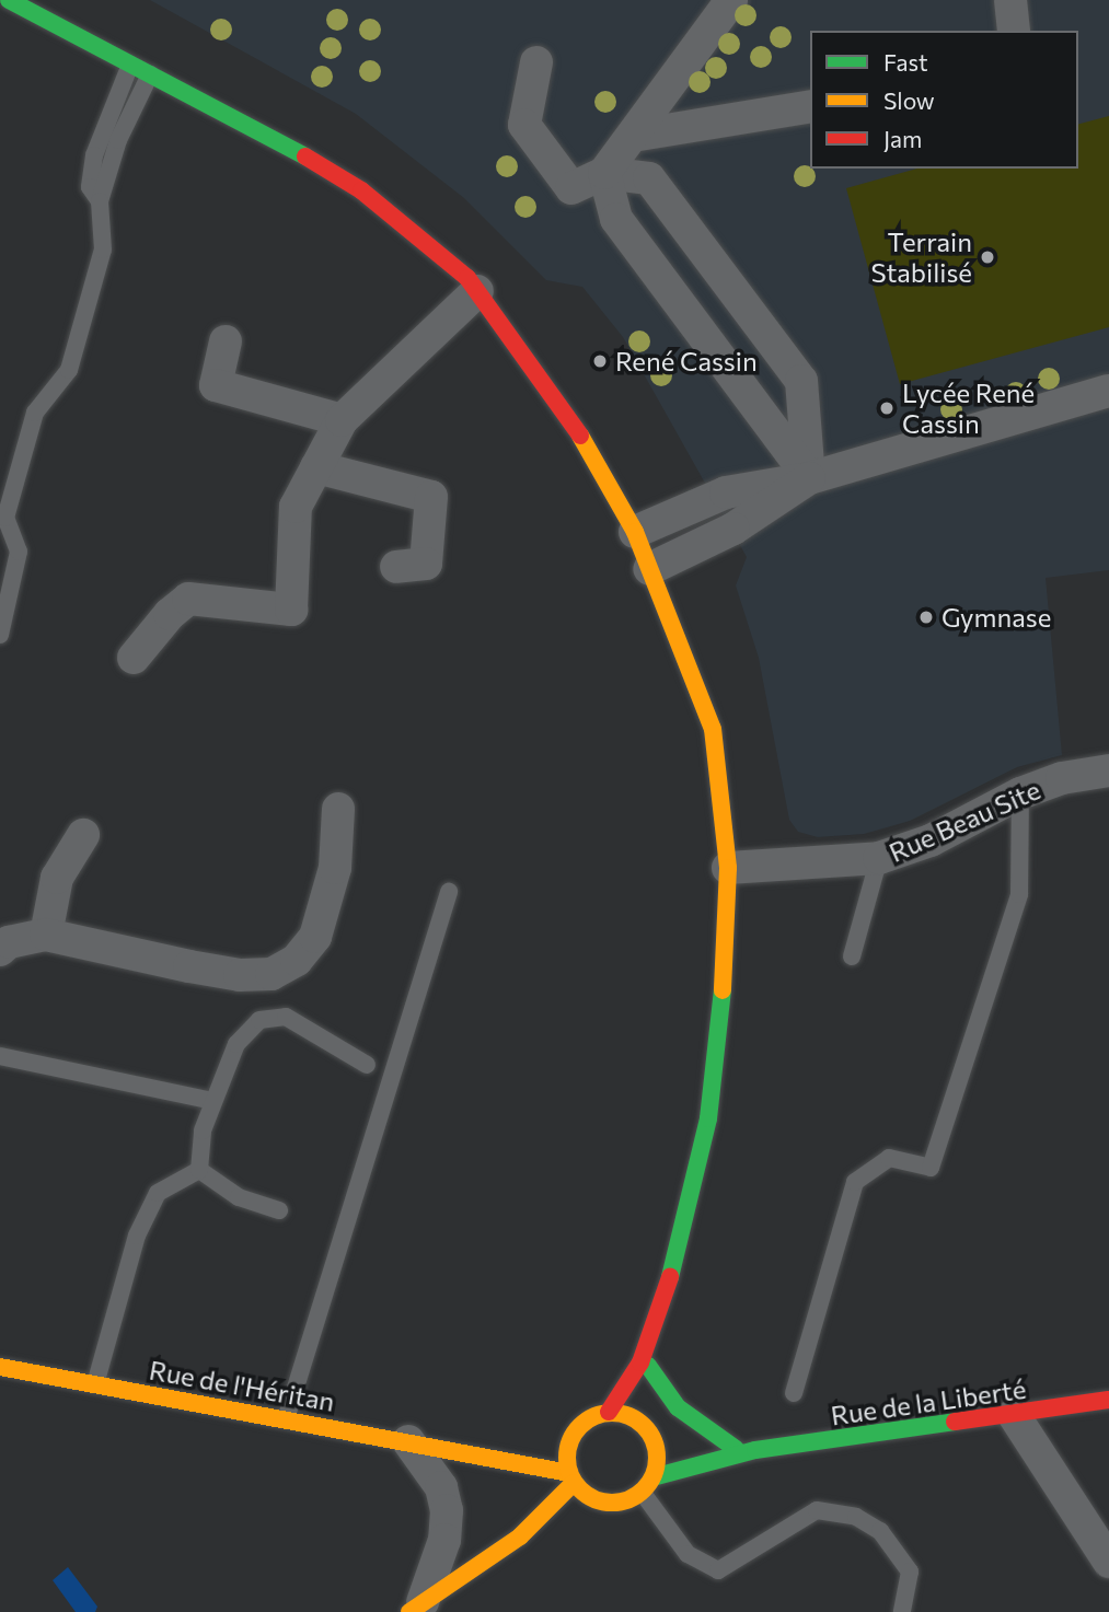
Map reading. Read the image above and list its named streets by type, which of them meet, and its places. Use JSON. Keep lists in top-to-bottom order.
{
  "streets": {
    "main road": ["Rue de l'Héritan", "Rue de la Liberté"],
    "street": ["Rue Beau Site"]
  },
  "crossings": [
    ["Rue de l'Héritan", "Rue de la Liberté"]
  ],
  "places": [
    "Terrain Stabilisé",
    "René Cassin",
    "Lycée René Cassin",
    "Gymnase"
  ],
  "legend": ["Fast", "Slow", "Jam"]
}
